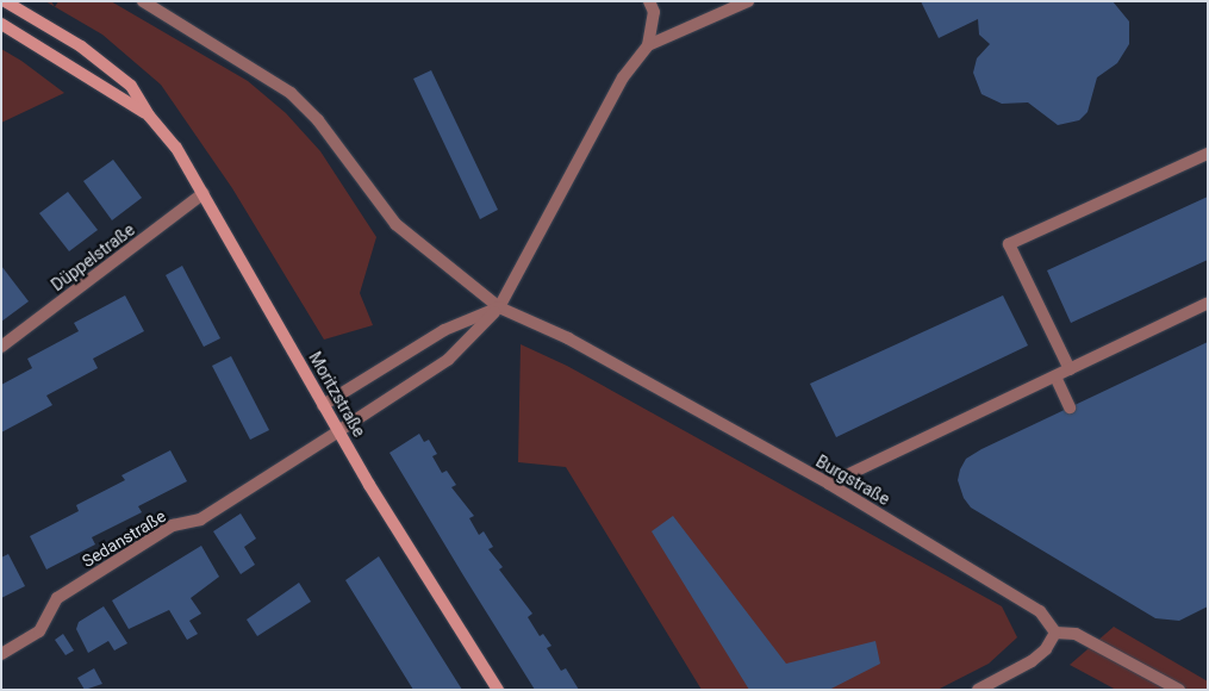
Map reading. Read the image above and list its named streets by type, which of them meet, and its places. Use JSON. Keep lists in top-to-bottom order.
{
  "streets": {
    "main road": ["Moritzstraße"],
    "street": ["Düppelstraße", "Burgstraße", "Sedanstraße"]
  },
  "crossings": [
    ["Düppelstraße", "Moritzstraße"],
    ["Moritzstraße", "Sedanstraße"]
  ]
}
